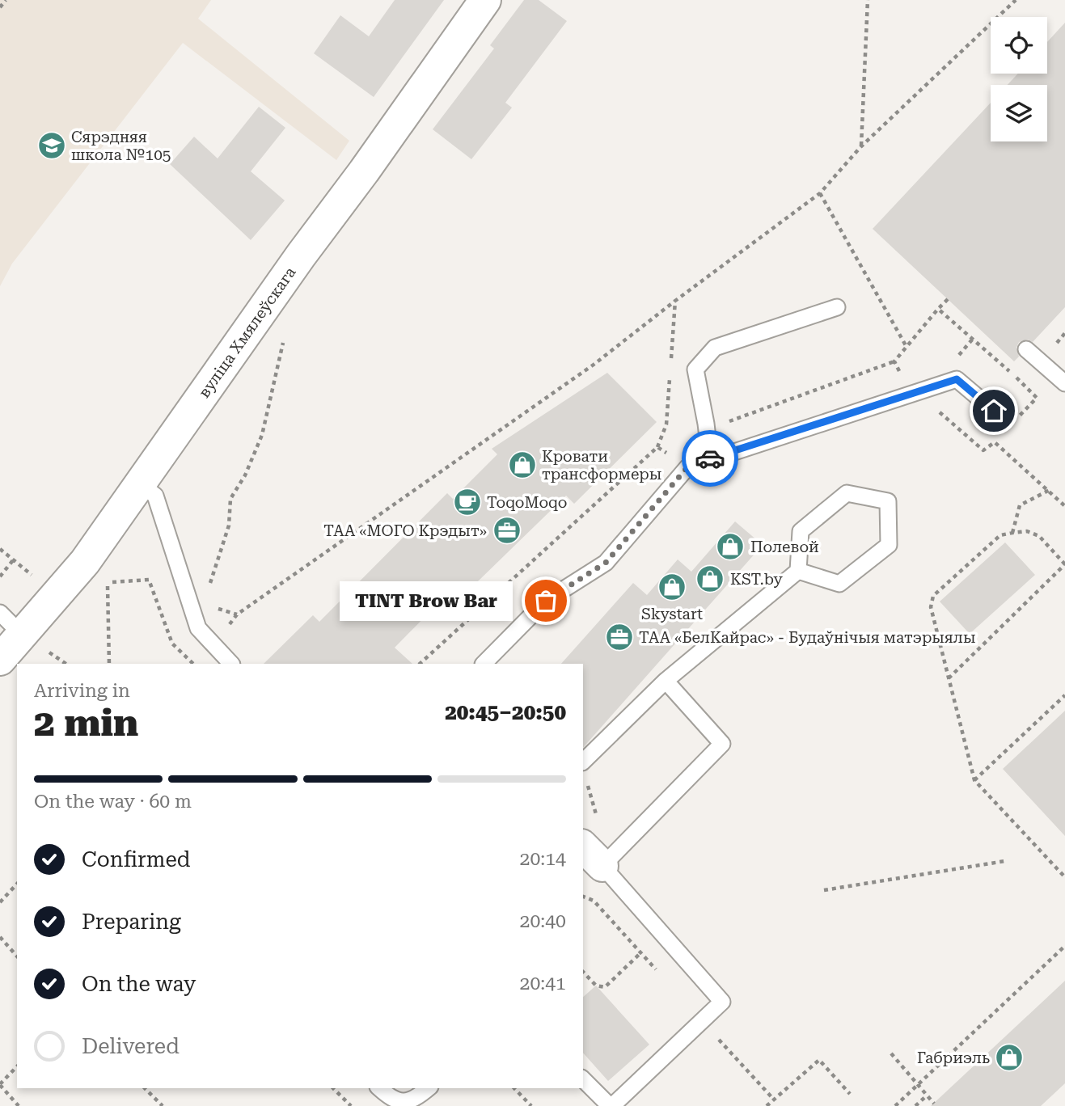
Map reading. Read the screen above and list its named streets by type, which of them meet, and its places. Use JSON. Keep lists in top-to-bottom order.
{
  "streets": {
    "street": ["вуліца Хмялеўскага"]
  },
  "places": {
    "school or university": ["Сярэдняя школа №105"],
    "shop": [
      "Кровати трансформеры",
      "Полевой",
      "KST.by",
      "Skystart",
      "Габриэль"
    ],
    "cafe": ["ToqoMoqo"],
    "office": ["ТАА «МОГО Крэдыт»", "ТАА «БелКайрас» - Будаўнічыя матэрыялы"],
    "other": ["TINT Brow Bar"]
  },
  "page": {
    "bubble": "TINT Brow Bar",
    "heading": ["2 min", "Arriving in", "20:45–20:50"],
    "bar": "On the way · 60 m",
    "list": [
      ["Confirmed", "20:14"],
      ["Preparing", "20:40"],
      ["On the way", "20:41"],
      "Delivered"
    ]
  }
}
